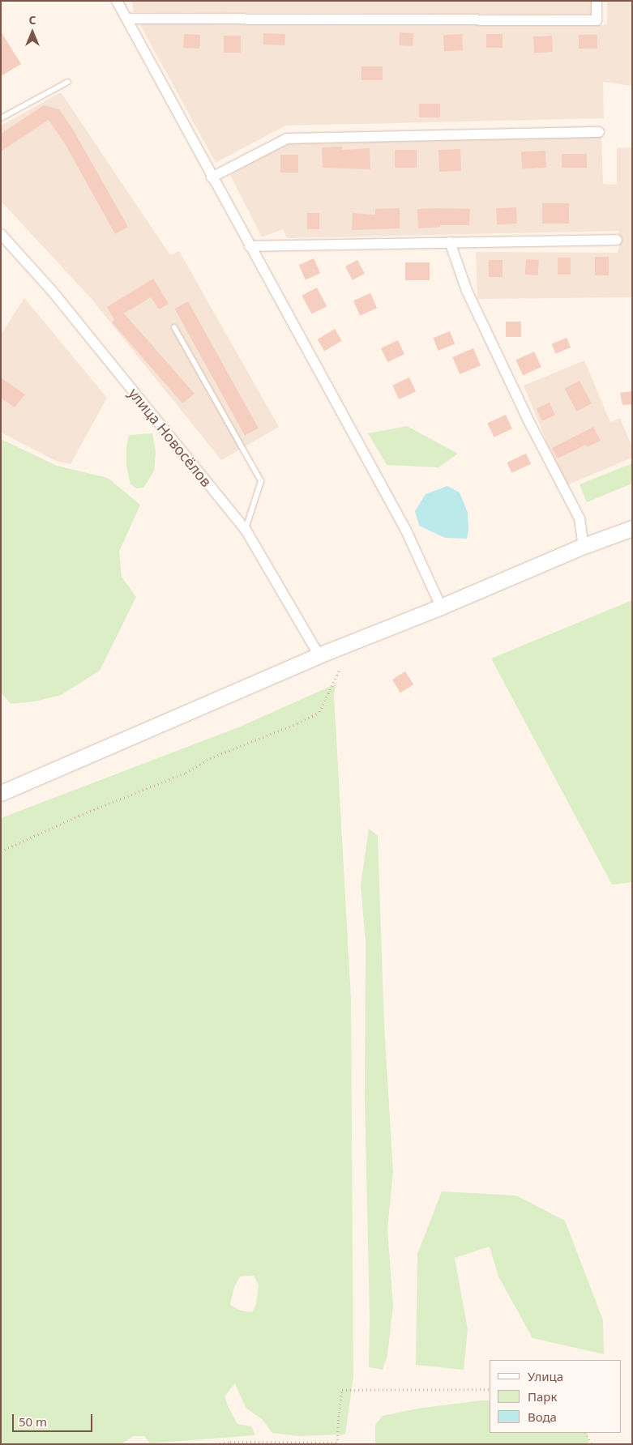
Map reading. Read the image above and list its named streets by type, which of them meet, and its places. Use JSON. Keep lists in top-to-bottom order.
{
  "streets": {
    "street": ["улица Новосёлов"]
  },
  "legend": ["Улица", "Парк", "Вода"],
  "scale_bar": "50 m",
  "north": "top"
}
